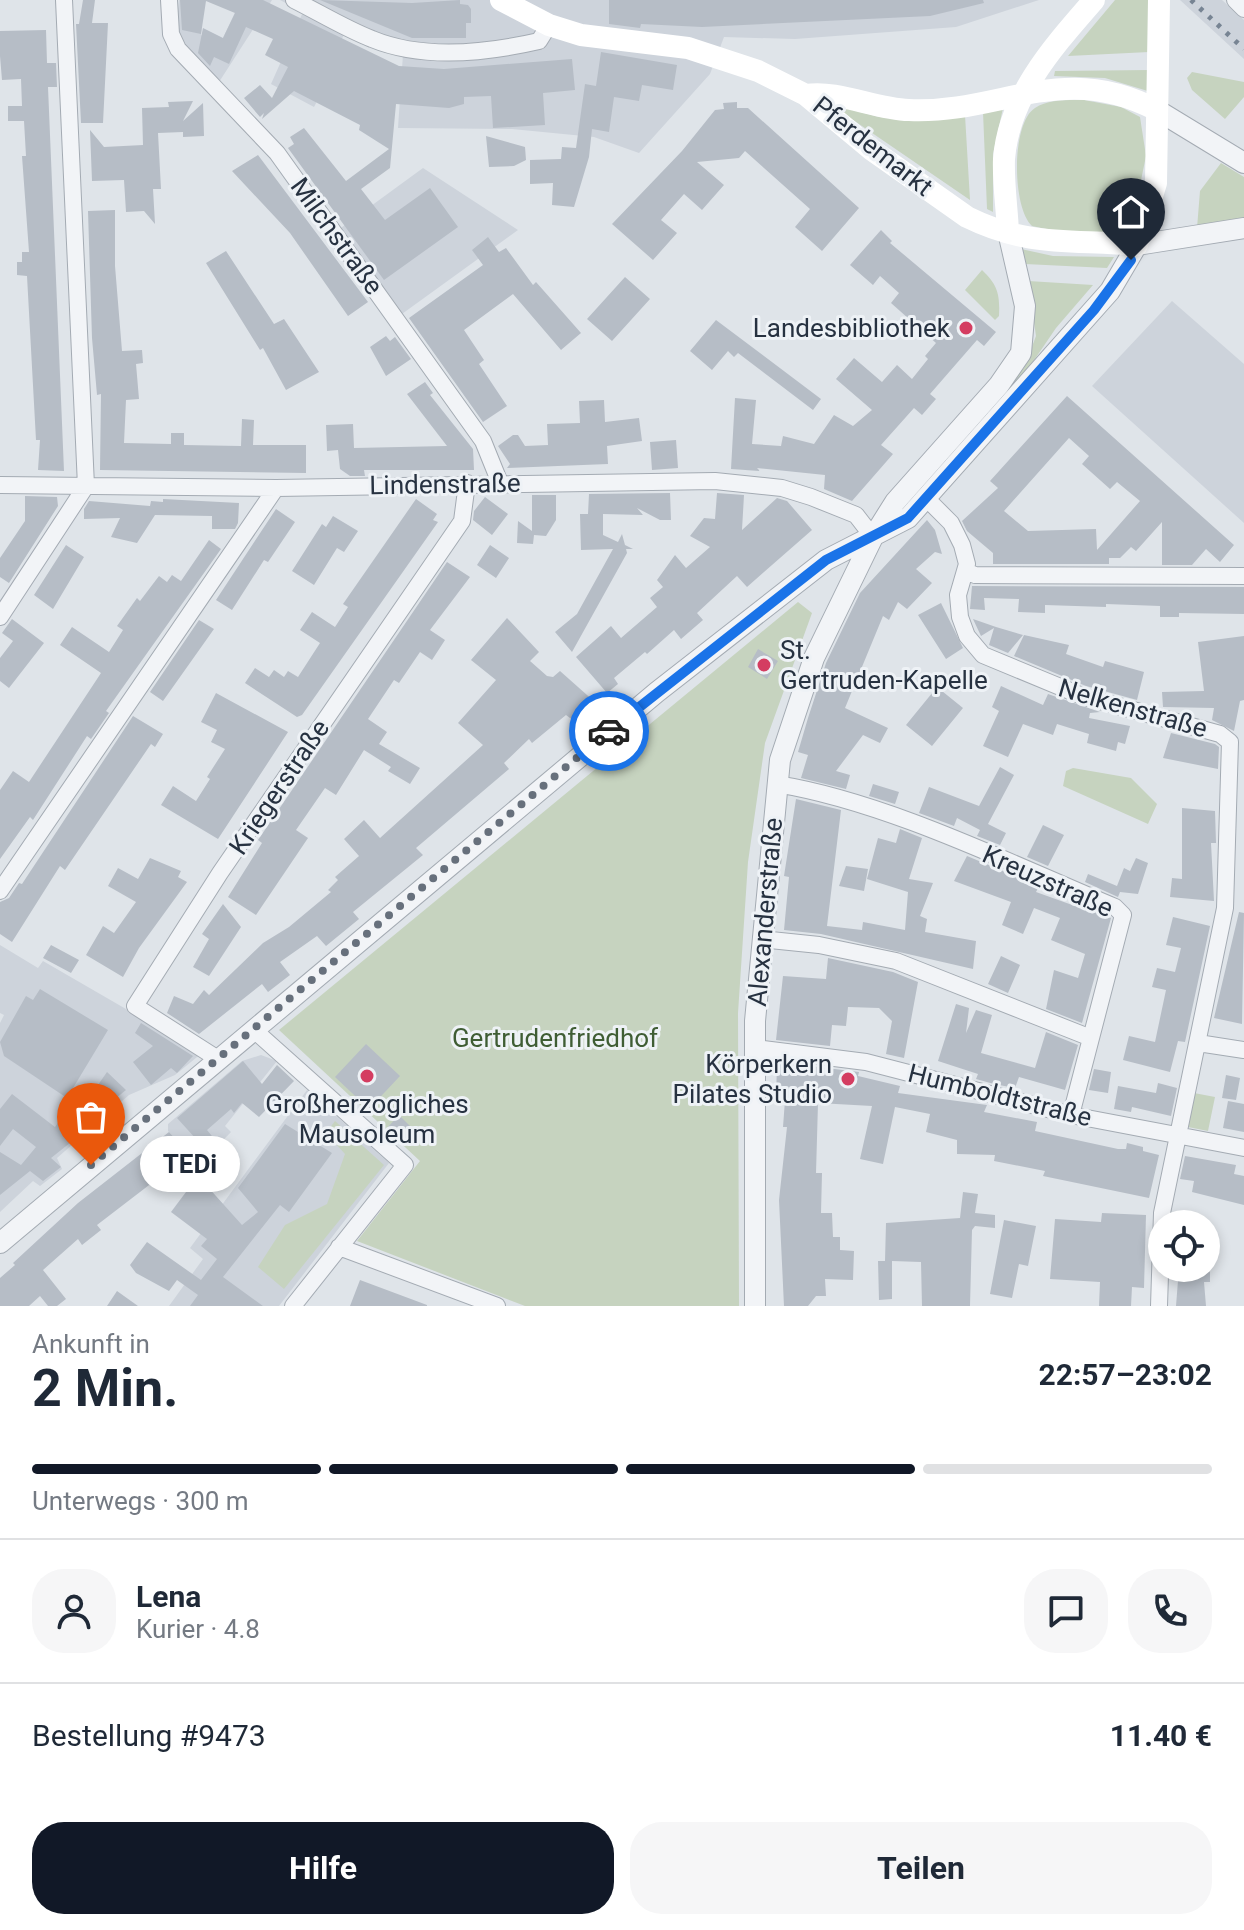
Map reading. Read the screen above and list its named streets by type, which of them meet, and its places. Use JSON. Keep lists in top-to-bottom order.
{
  "streets": {
    "main road": ["Pferdemarkt"],
    "street": [
      "Milchstraße",
      "Lindenstraße",
      "Nelkenstraße",
      "Kriegerstraße",
      "Kreuzstraße",
      "Alexanderstraße",
      "Humboldtstraße"
    ]
  },
  "crossings": [
    ["Pferdemarkt", "Alexanderstraße"],
    ["Milchstraße", "Lindenstraße"],
    ["Lindenstraße", "Kriegerstraße"],
    ["Lindenstraße", "Alexanderstraße"],
    ["Nelkenstraße", "Humboldtstraße"],
    ["Kreuzstraße", "Alexanderstraße"],
    ["Kreuzstraße", "Humboldtstraße"],
    ["Alexanderstraße", "Humboldtstraße"]
  ],
  "parks": ["Gertrudenfriedhof"],
  "places": [
    "Landesbibliothek",
    "St. Gertruden-Kapelle",
    "Großherzogliches Mausoleum",
    "Körperkern Pilates Studio",
    "TEDi"
  ],
  "page": {
    "bubble": "TEDi",
    "heading": ["2 Min.", "Ankunft in", "22:57–23:02"],
    "panel": [
      "Lena",
      "Kurier · 4.8",
      "Bestellung #9473",
      "11.40 €"
    ],
    "bar": "Unterwegs · 300 m",
    "buttons": ["Hilfe", "Teilen"]
  }
}
